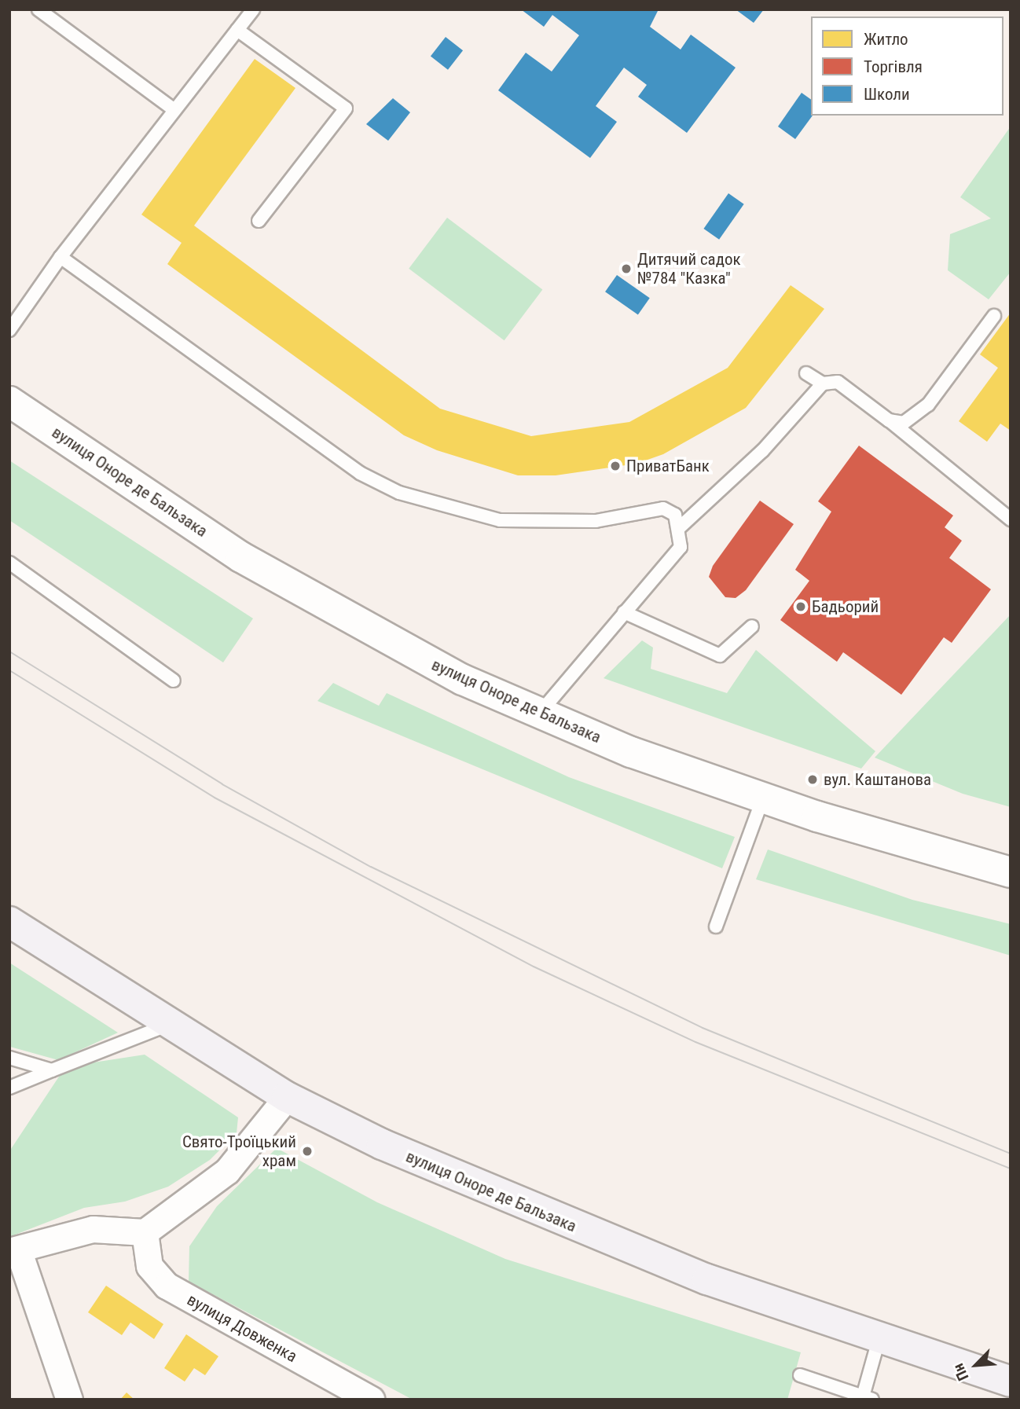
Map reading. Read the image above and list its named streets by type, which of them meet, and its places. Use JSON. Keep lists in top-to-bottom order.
{
  "streets": {
    "main road": ["вулиця Оноре де Бальзака"],
    "street": ["вулиця Довженка"]
  },
  "places": [
    "Дитячий садок №784 \"Казка\"",
    "ПриватБанк",
    "Бадьорий",
    "вул. Каштанова",
    "Свято-Троїцький храм"
  ],
  "legend": ["Житло", "Торгівля", "Школи"],
  "north": "bottom left"
}
